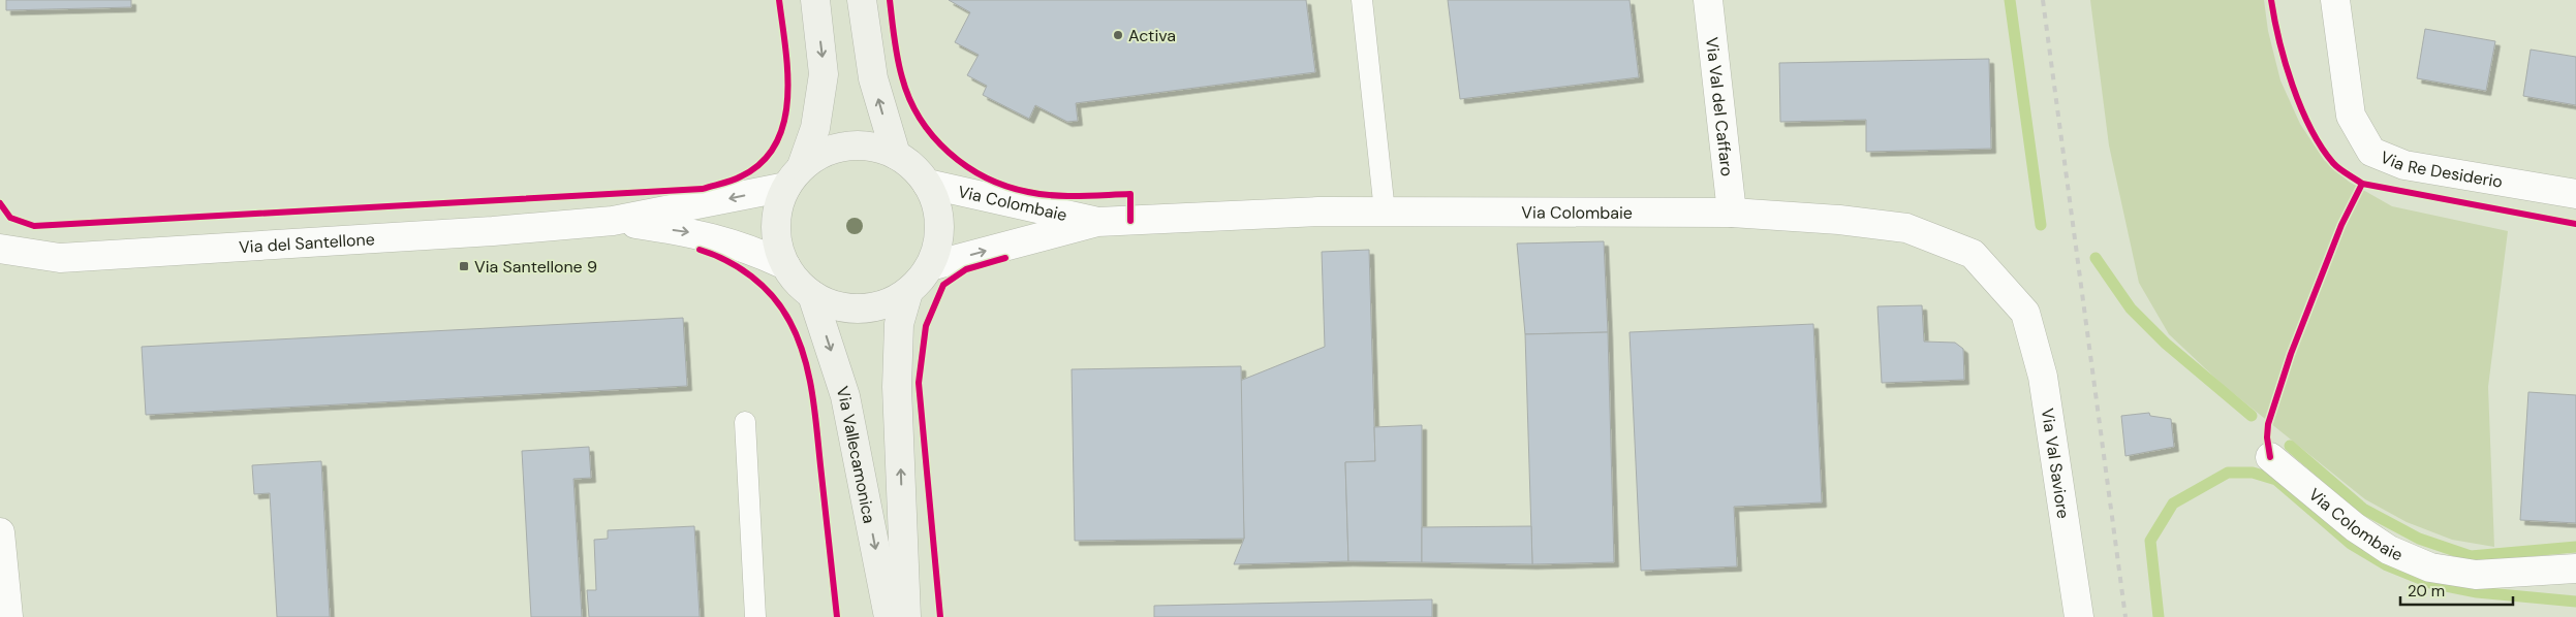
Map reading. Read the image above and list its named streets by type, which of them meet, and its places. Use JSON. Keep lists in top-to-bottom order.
{
  "streets": {
    "main road": ["Via Vallecamonica"],
    "street": [
      "Via Val del Caffaro",
      "Via Re Desiderio",
      "Via Colombaie",
      "Via del Santellone",
      "Via Val Saviore"
    ]
  },
  "crossings": [
    ["Via Val del Caffaro", "Via Colombaie"],
    ["Via Colombaie", "Via del Santellone"],
    ["Via Colombaie", "Via Vallecamonica"],
    ["Via Colombaie", "Via Val Saviore"],
    ["Via del Santellone", "Via Vallecamonica"]
  ],
  "places": {
    "other": ["Activa"],
    "transit": ["Via Santellone 9"]
  },
  "scale_bar": "20 m"
}
